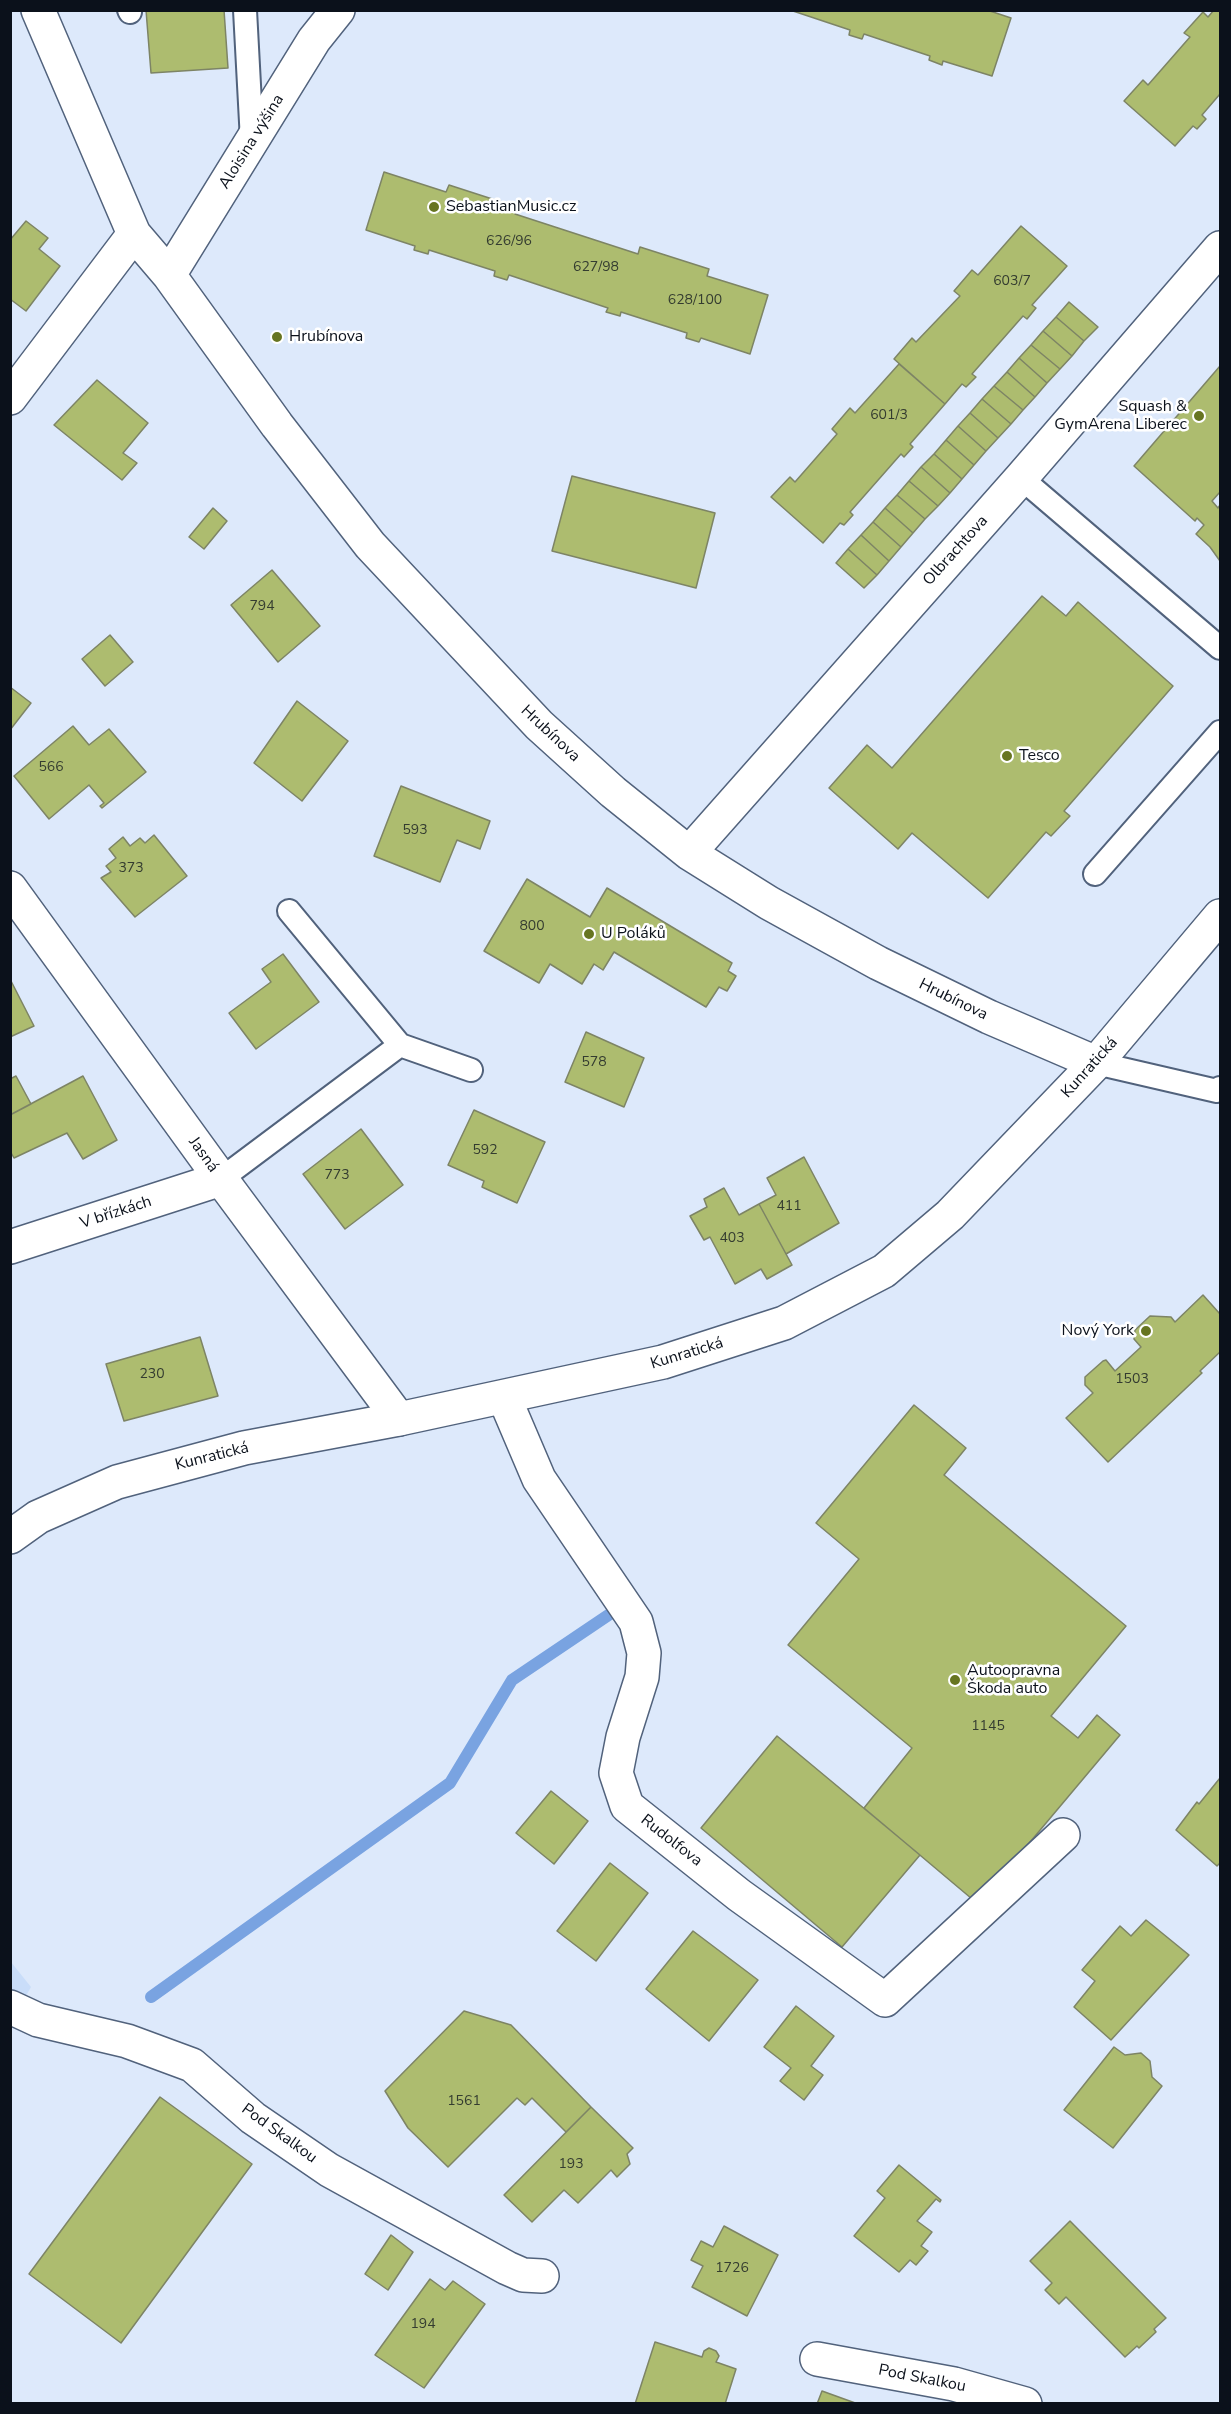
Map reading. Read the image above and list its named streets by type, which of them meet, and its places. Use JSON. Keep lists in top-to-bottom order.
{
  "streets": {
    "street": [
      "Aloisina výšina",
      "Olbrachtova",
      "Hrubínova",
      "Kunratická",
      "Jasná",
      "V břízkách",
      "Rudolfova",
      "Pod Skalkou"
    ]
  },
  "crossings": [
    ["Aloisina výšina", "Hrubínova"],
    ["Olbrachtova", "Hrubínova"],
    ["Hrubínova", "Kunratická"],
    ["Kunratická", "Jasná"],
    ["Kunratická", "Rudolfova"],
    ["Jasná", "V břízkách"]
  ],
  "places": [
    "SebastianMusic.cz",
    "Hrubínova",
    "Squash & GymArena Liberec",
    "Tesco",
    "U Poláků",
    "Nový York",
    "Autoopravna Škoda auto"
  ],
  "house_numbers": [
    "626/96",
    "627/98",
    "603/7",
    "628/100",
    "601/3",
    "794",
    "566",
    "593",
    "373",
    "800",
    "578",
    "592",
    "773",
    "411",
    "403",
    "230",
    "1503",
    "1145",
    "1561",
    "193",
    "1726",
    "194"
  ]
}
